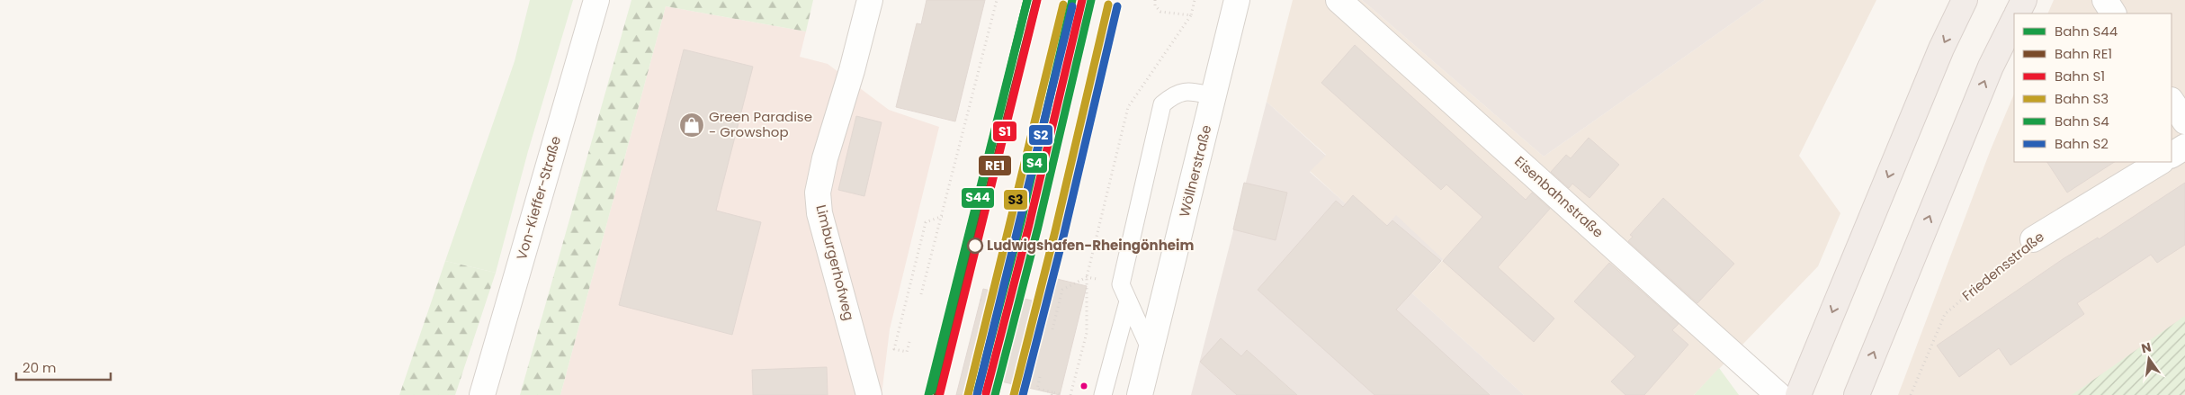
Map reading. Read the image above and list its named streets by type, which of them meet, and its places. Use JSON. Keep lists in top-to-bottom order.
{
  "streets": {
    "street": [
      "Wöllnerstraße",
      "Eisenbahnstraße",
      "Von-Kieffer-Straße",
      "Limburgerhofweg",
      "Friedensstraße"
    ]
  },
  "places": {
    "shop": ["Green Paradise - Growshop"],
    "other": ["Ludwigshafen-Rheingönheim"]
  },
  "lines": [
    "rail line S44",
    "rail line S1",
    "rail line S4",
    "rail line RE1",
    "rail line S3",
    "rail line S2"
  ],
  "legend": [
    "Bahn S44",
    "Bahn RE1",
    "Bahn S1",
    "Bahn S3",
    "Bahn S4",
    "Bahn S2"
  ],
  "scale_bar": "20 m",
  "north": "top"
}
